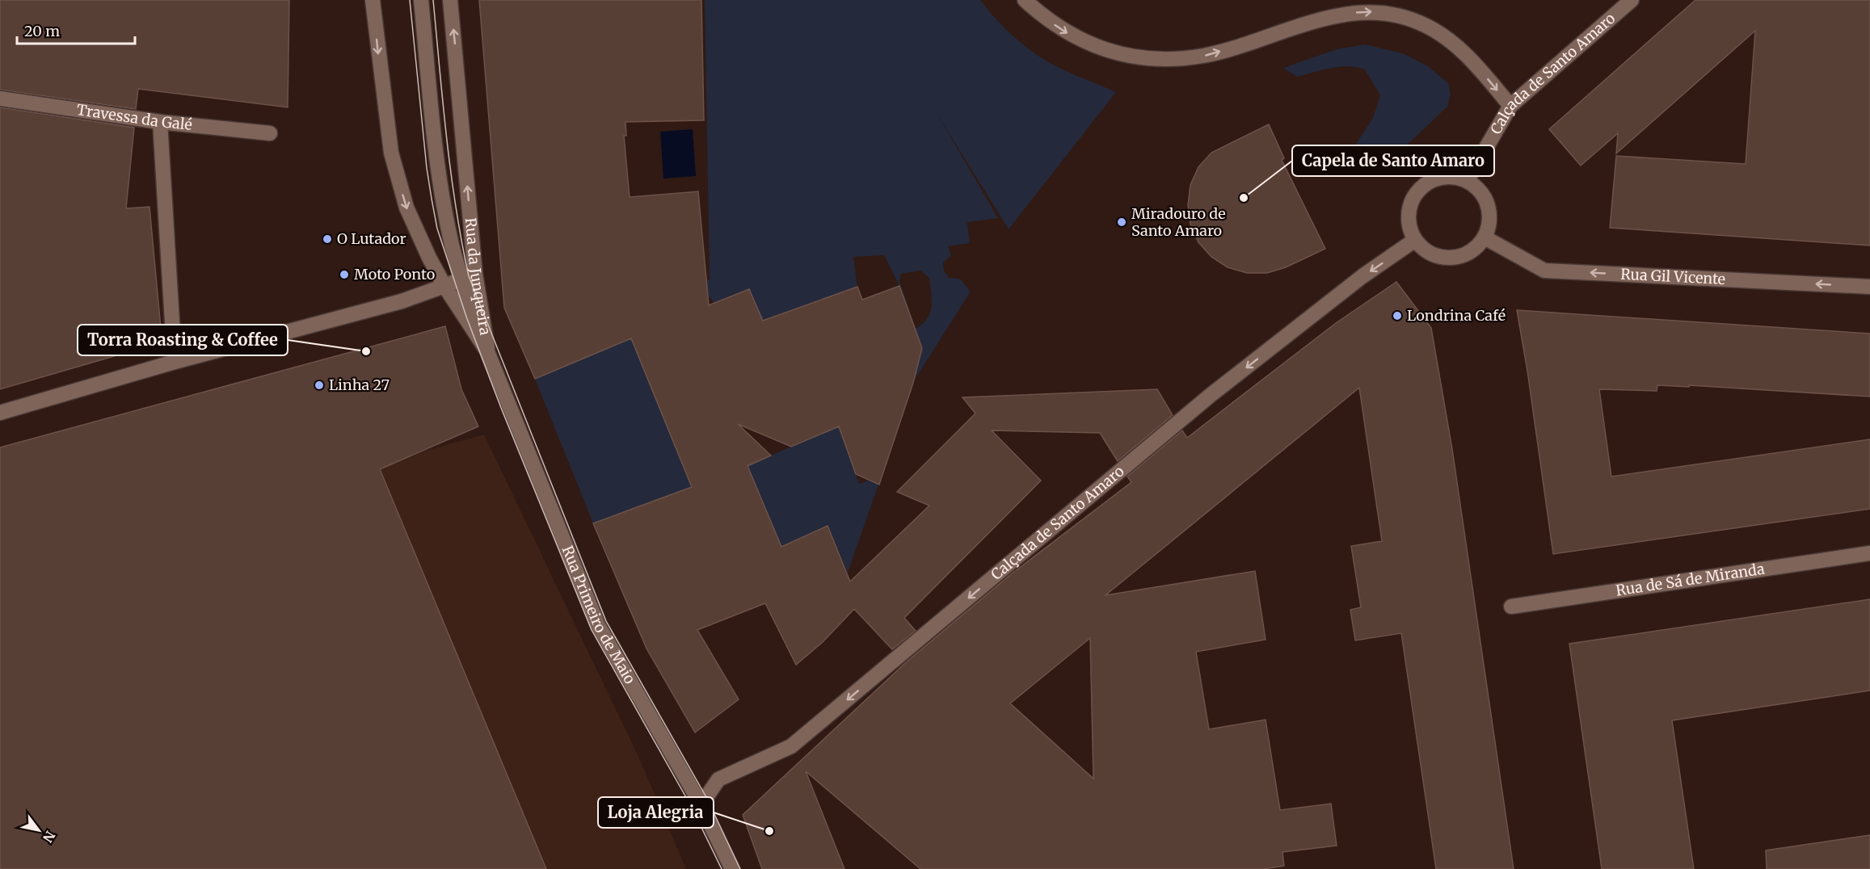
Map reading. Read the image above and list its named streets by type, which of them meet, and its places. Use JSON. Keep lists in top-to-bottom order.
{
  "streets": {
    "street": [
      "Calçada de Santo Amaro",
      "Travessa da Galé",
      "Rua da Junqueira",
      "Rua Gil Vicente",
      "Rua de Sá de Miranda",
      "Rua Primeiro de Maio"
    ]
  },
  "crossings": [
    ["Calçada de Santo Amaro", "Rua Gil Vicente"],
    ["Calçada de Santo Amaro", "Rua Primeiro de Maio"],
    ["Rua da Junqueira", "Rua Primeiro de Maio"]
  ],
  "one_way": ["Calçada de Santo Amaro", "Rua Gil Vicente"],
  "places": [
    "Capela de Santo Amaro",
    "Miradouro de Santo Amaro",
    "O Lutador",
    "Moto Ponto",
    "Londrina Café",
    "Torra Roasting & Coffee",
    "Linha 27",
    "Loja Alegria"
  ],
  "scale_bar": "20 m",
  "north": "bottom right"
}
